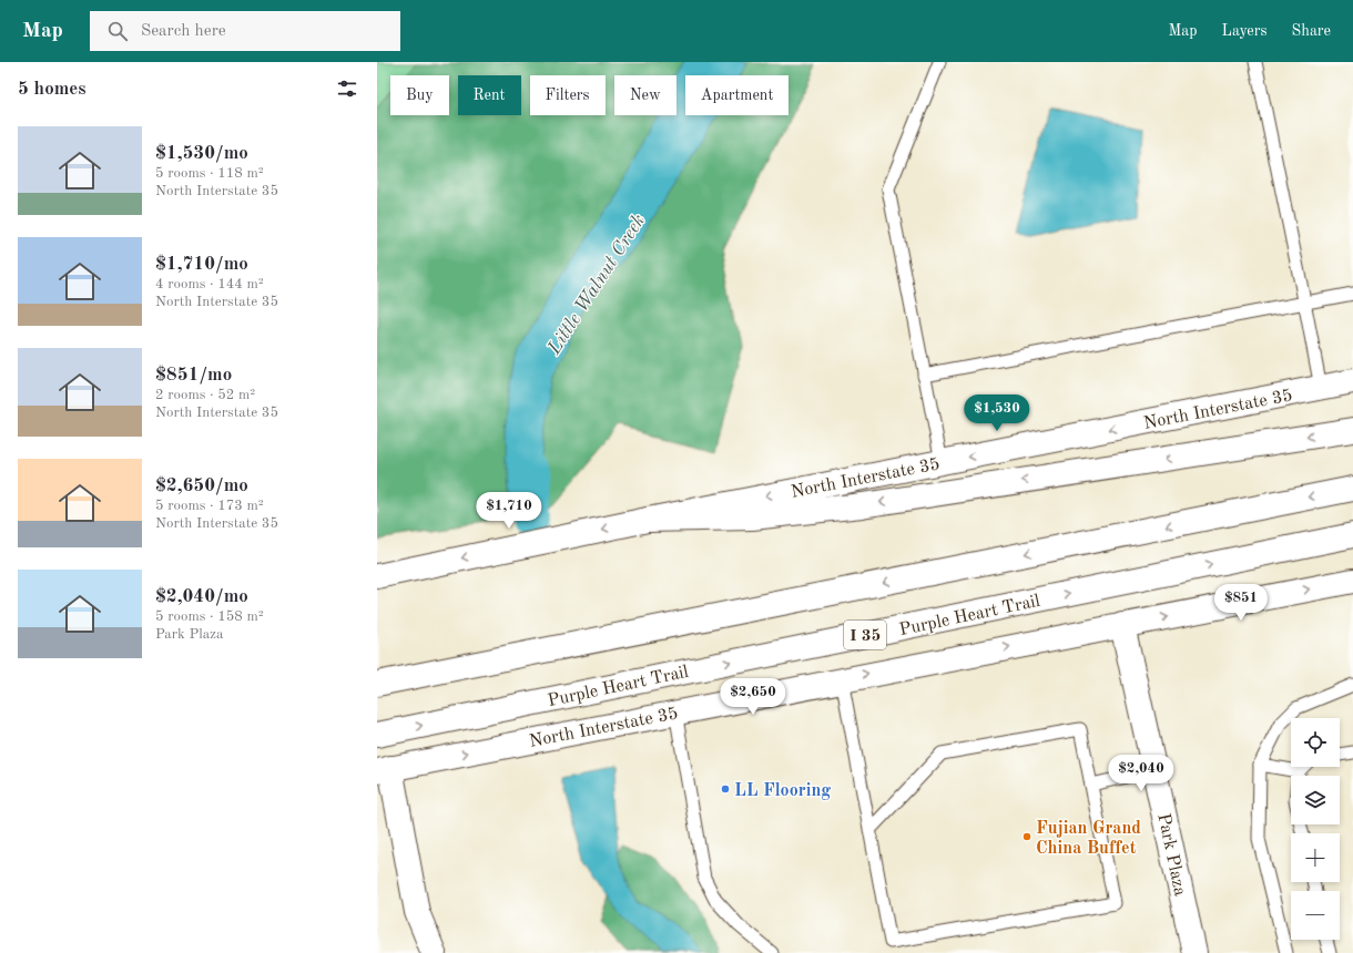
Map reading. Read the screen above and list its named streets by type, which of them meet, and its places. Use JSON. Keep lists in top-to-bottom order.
{
  "streets": {
    "main road": [
      "North Interstate 35",
      "Purple Heart Trail",
      "I 35",
      "Park Plaza"
    ]
  },
  "crossings": [
    ["North Interstate 35", "Park Plaza"]
  ],
  "water": ["Little Walnut Creek"],
  "places": ["LL Flooring", "Fujian Grand China Buffet"],
  "page": {
    "header": "Map",
    "search": "Search here",
    "nav": ["Map", "Layers", "Share"],
    "heading": "5 homes",
    "chip": [
      "Buy",
      "Rent",
      "Filters",
      "New",
      "Apartment"
    ],
    "list": [
      {
        "name": "$1,530/mo",
        "note": "5 rooms · 118 m² · North Interstate 35"
      },
      {
        "name": "$1,710/mo",
        "note": "4 rooms · 144 m² · North Interstate 35"
      },
      {
        "name": "$851/mo",
        "note": "2 rooms · 52 m² · North Interstate 35"
      },
      {
        "name": "$2,650/mo",
        "note": "5 rooms · 173 m² · North Interstate 35"
      },
      {
        "name": "$2,040/mo",
        "note": "5 rooms · 158 m² · Park Plaza"
      }
    ],
    "price": [
      "$1,530",
      "$1,710",
      "$851",
      "$2,650",
      "$2,040"
    ],
    "map_buttons": ["+", "−"]
  }
}
